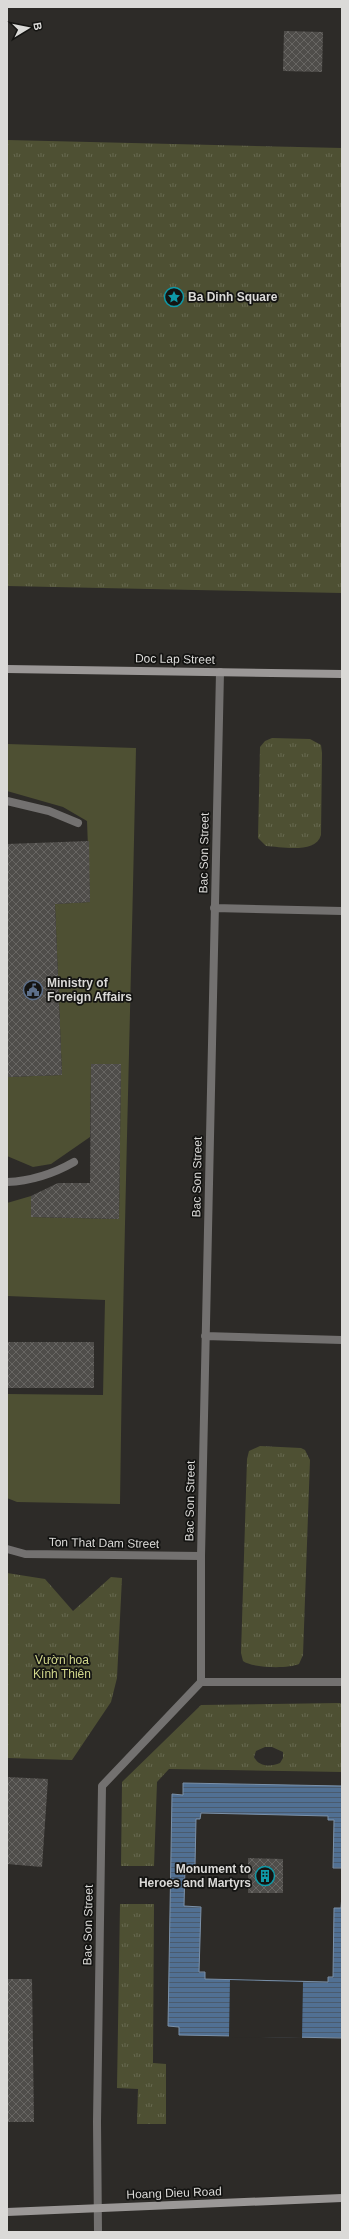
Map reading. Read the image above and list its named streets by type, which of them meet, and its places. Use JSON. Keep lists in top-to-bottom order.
{
  "streets": {
    "main road": ["Doc Lap Street", "Hoang Dieu Road"],
    "street": ["Bac Son Street", "Ton That Dam Street"]
  },
  "crossings": [
    ["Doc Lap Street", "Bac Son Street"],
    ["Bac Son Street", "Ton That Dam Street"],
    ["Bac Son Street", "Hoang Dieu Road"]
  ],
  "parks": ["Vườn hoa Kính Thiên"],
  "places": {
    "place": ["Ba Dinh Square"],
    "public building": ["Ministry of Foreign Affairs"],
    "building": ["Monument to Heroes and Martyrs"]
  },
  "north": "right"
}
